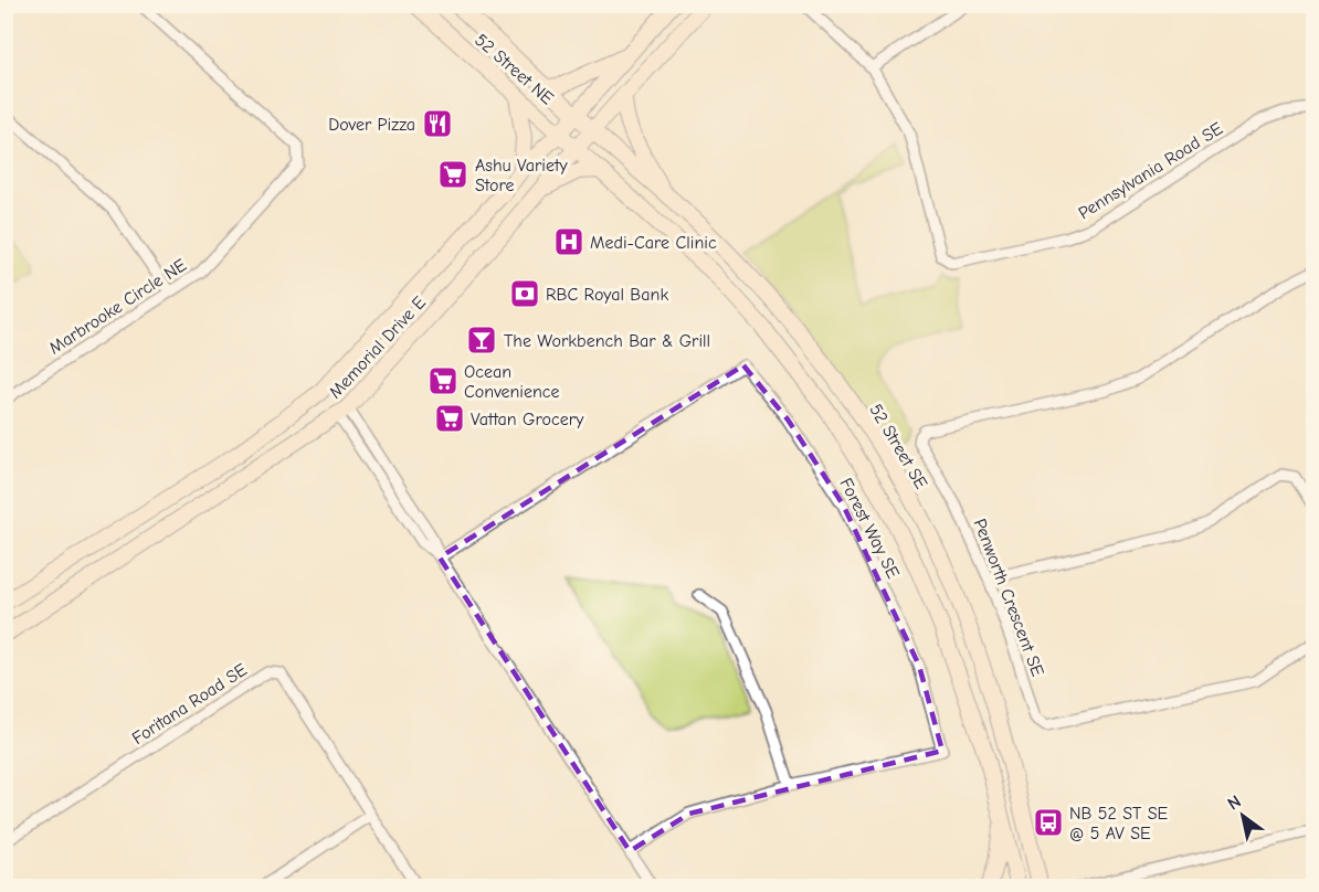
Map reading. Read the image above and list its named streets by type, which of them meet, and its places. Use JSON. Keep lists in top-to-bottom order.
{
  "streets": {
    "main road": ["52 Street NE", "Memorial Drive E", "52 Street SE"],
    "street": [
      "Pennsylvania Road SE",
      "Marbrooke Circle NE",
      "Forest Way SE",
      "Penworth Crescent SE",
      "Foritana Road SE"
    ]
  },
  "crossings": [
    ["52 Street NE", "Memorial Drive E"],
    ["52 Street NE", "52 Street SE"],
    ["Memorial Drive E", "52 Street SE"]
  ],
  "places": {
    "restaurant": ["Dover Pizza"],
    "supermarket": ["Ashu Variety Store", "Ocean Convenience", "Vattan Grocery"],
    "hospital": ["Medi-Care Clinic"],
    "bank": ["RBC Royal Bank"],
    "bar": ["The Workbench Bar & Grill"],
    "bus stop": ["NB 52 ST SE @ 5 AV SE"]
  },
  "north": "top left"
}
